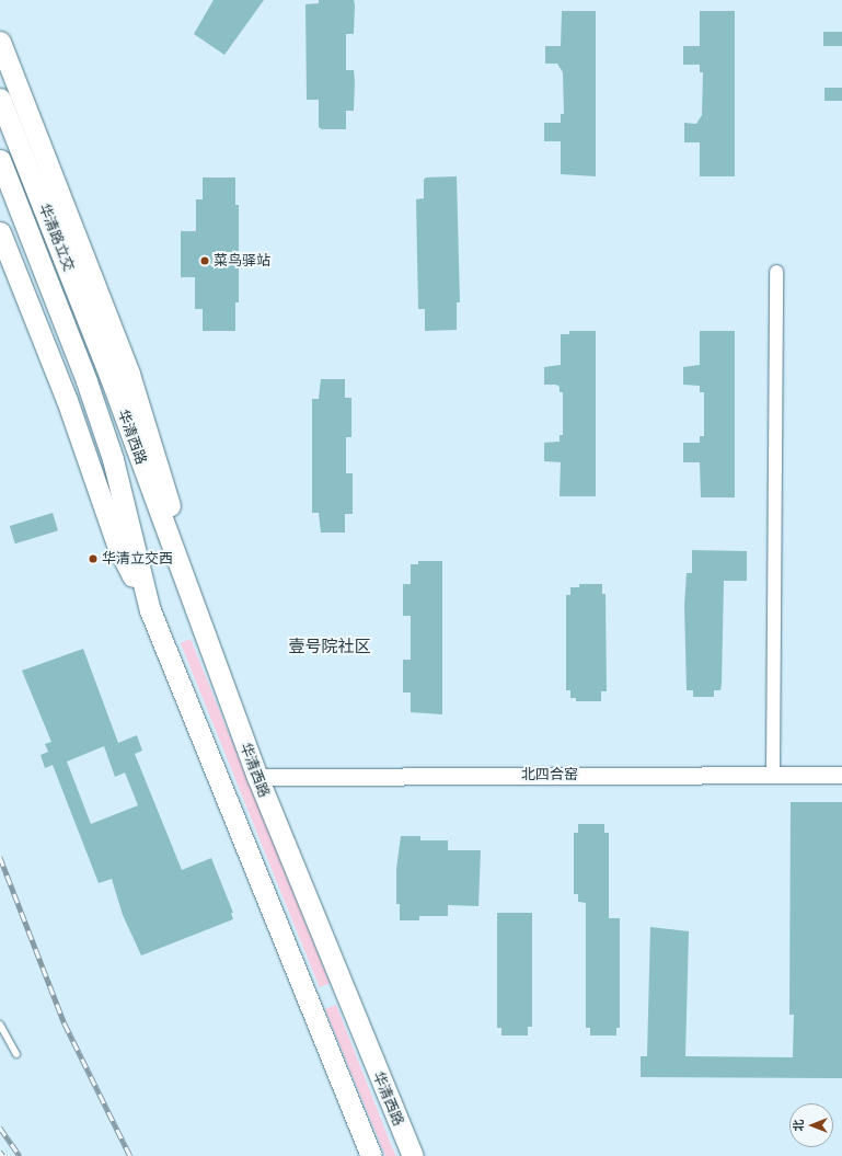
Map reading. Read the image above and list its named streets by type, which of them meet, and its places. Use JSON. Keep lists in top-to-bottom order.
{
  "streets": {
    "main road": ["华清路立交", "华清西路"],
    "street": ["北四合窑"]
  },
  "crossings": [
    ["华清路立交", "华清西路"],
    ["华清西路", "北四合窑"]
  ],
  "districts": ["壹号院社区"],
  "places": ["菜鸟驿站", "华清立交西"],
  "north": "left"
}
